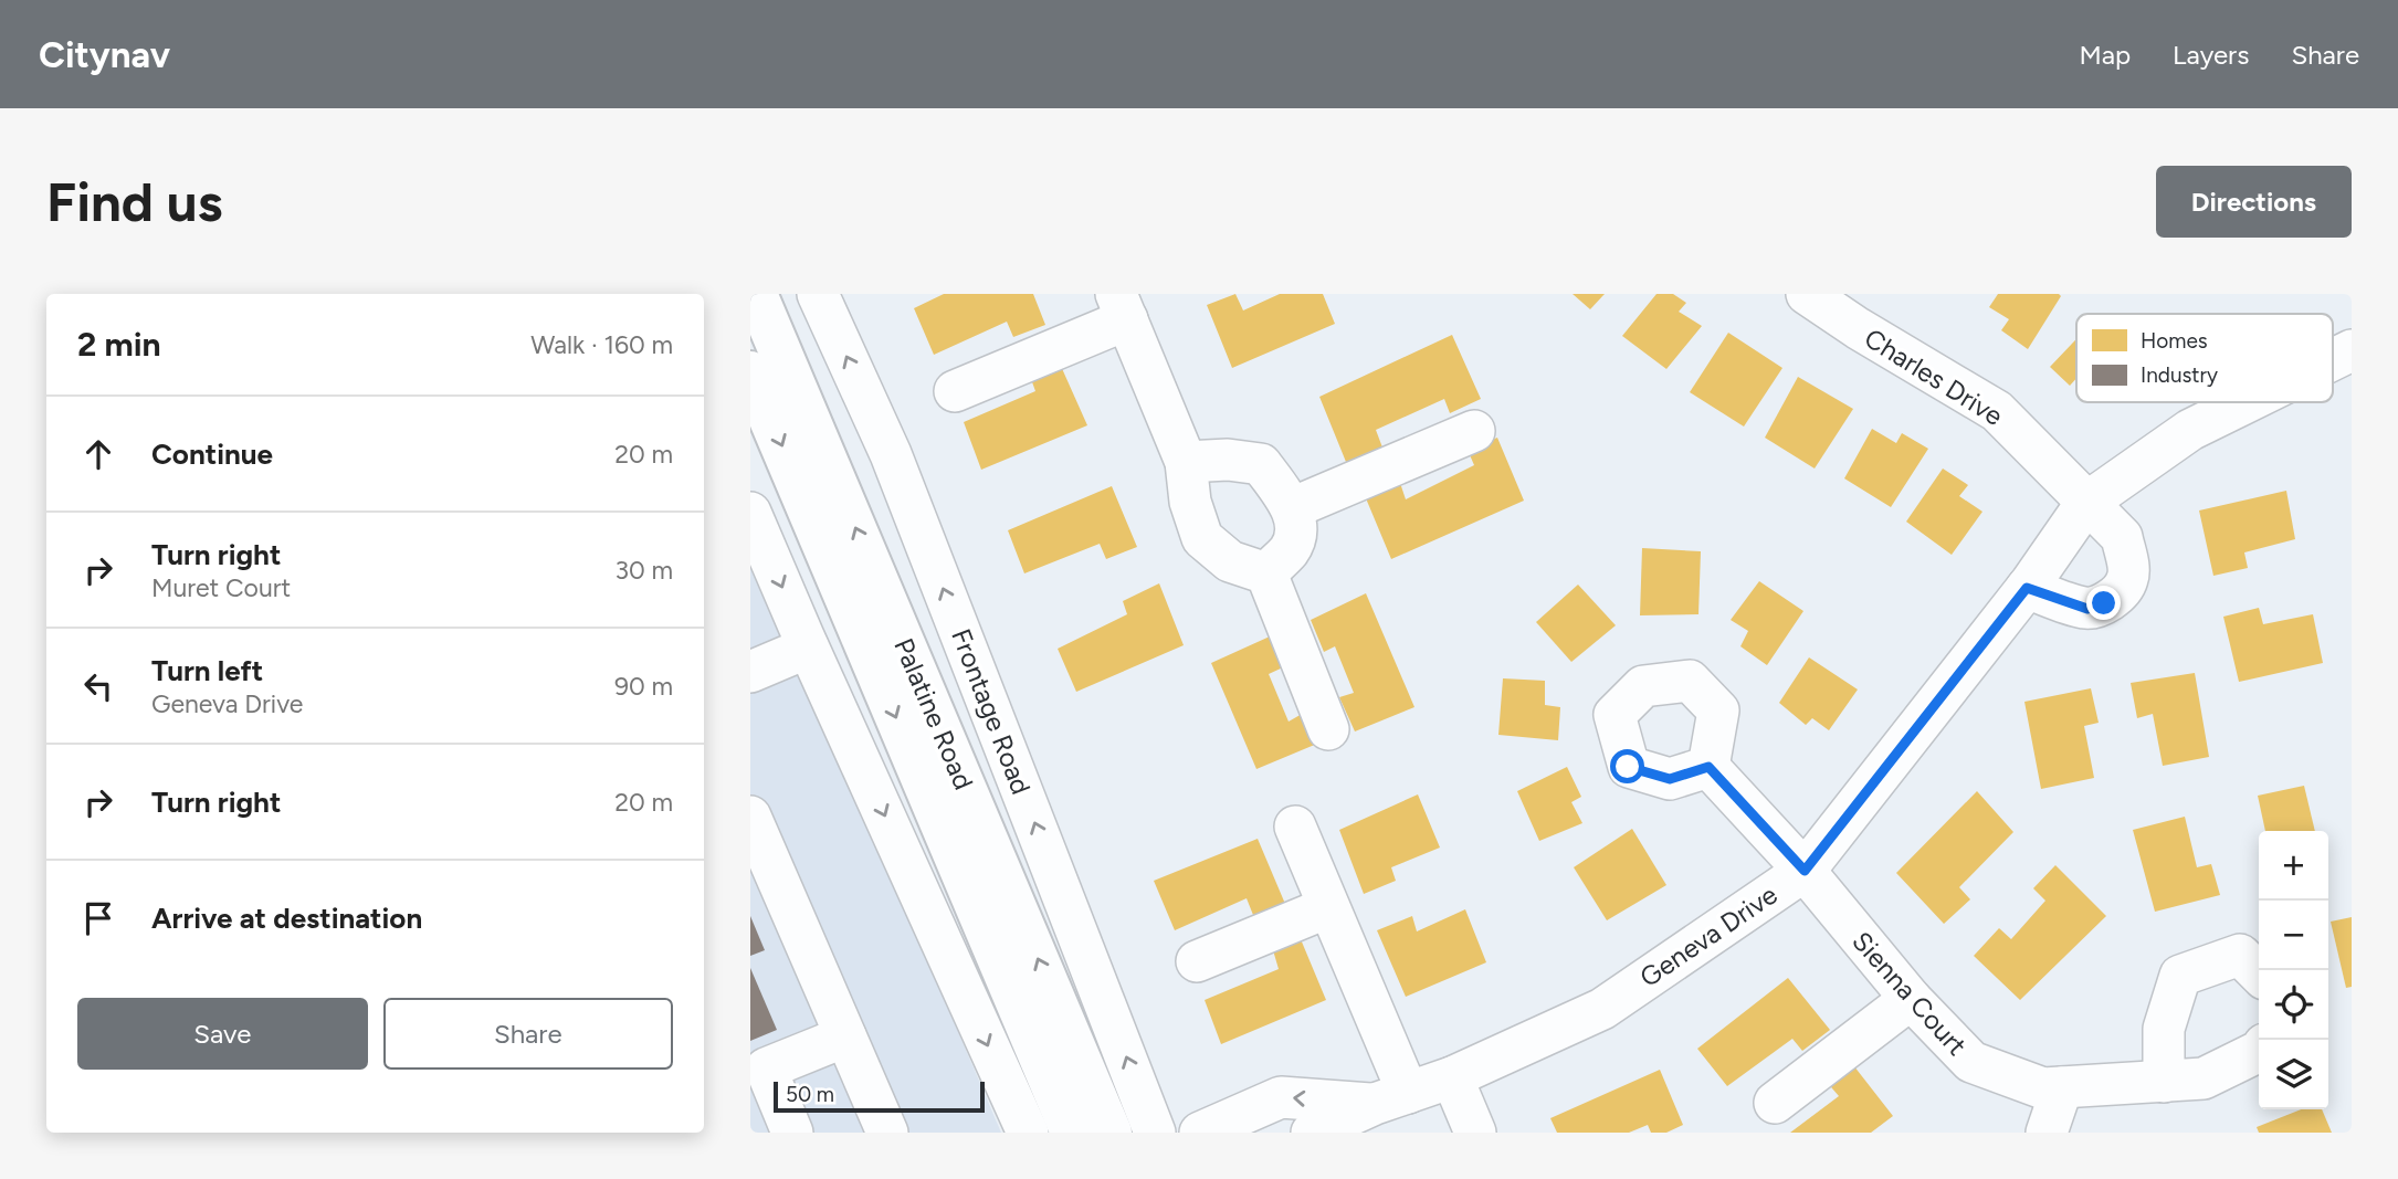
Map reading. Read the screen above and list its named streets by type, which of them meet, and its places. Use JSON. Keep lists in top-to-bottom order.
{
  "streets": {
    "highway": ["Palatine Road"],
    "street": [
      "Charles Drive",
      "Frontage Road",
      "Geneva Drive",
      "Sienna Court"
    ]
  },
  "crossings": [
    ["Charles Drive", "Geneva Drive"],
    ["Geneva Drive", "Sienna Court"]
  ],
  "legend": ["Homes", "Industry"],
  "scale_bar": "50 m",
  "page": {
    "header": "Citynav",
    "nav": ["Map", "Layers", "Share"],
    "buttons": [
      "Directions",
      ["Save", "Share"]
    ],
    "title": "Find us",
    "heading": ["2 min", "Walk · 160 m"],
    "list": [
      ["Continue", "20 m"],
      ["Turn right", "Muret Court", "30 m"],
      ["Turn left", "Geneva Drive", "90 m"],
      ["Turn right", "20 m"],
      "Arrive at destination"
    ],
    "map_buttons": ["+", "−"],
    "scale": "50 m"
  }
}
